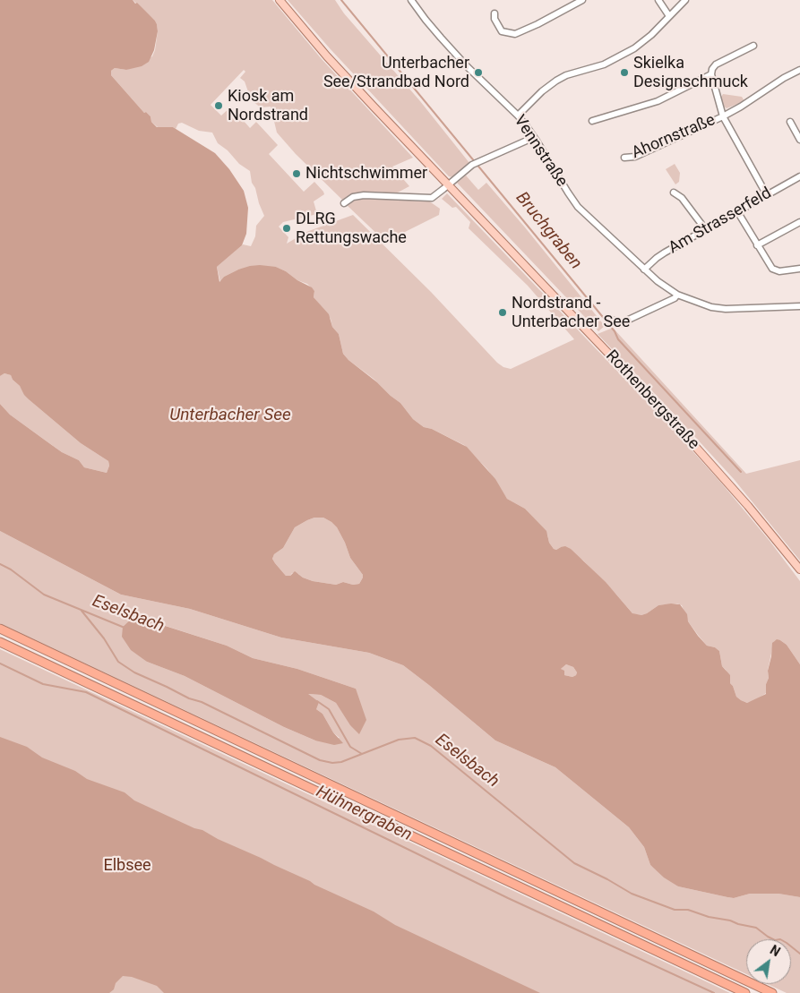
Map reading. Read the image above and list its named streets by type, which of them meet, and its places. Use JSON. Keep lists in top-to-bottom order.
{
  "streets": {
    "main road": ["Rothenbergstraße"],
    "street": ["Ahornstraße", "Vennstraße", "Am Strasserfeld"]
  },
  "crossings": [
    ["Vennstraße", "Am Strasserfeld"]
  ],
  "water": [
    "Bruchgraben",
    "Unterbacher See",
    "Eselsbach",
    "Hühnergraben"
  ],
  "parks": ["Elbsee"],
  "places": [
    "Unterbacher See/Strandbad Nord",
    "Skielka Designschmuck",
    "Kiosk am Nordstrand",
    "Nichtschwimmer",
    "DLRG Rettungswache",
    "Nordstrand - Unterbacher See"
  ],
  "north": "top right"
}
